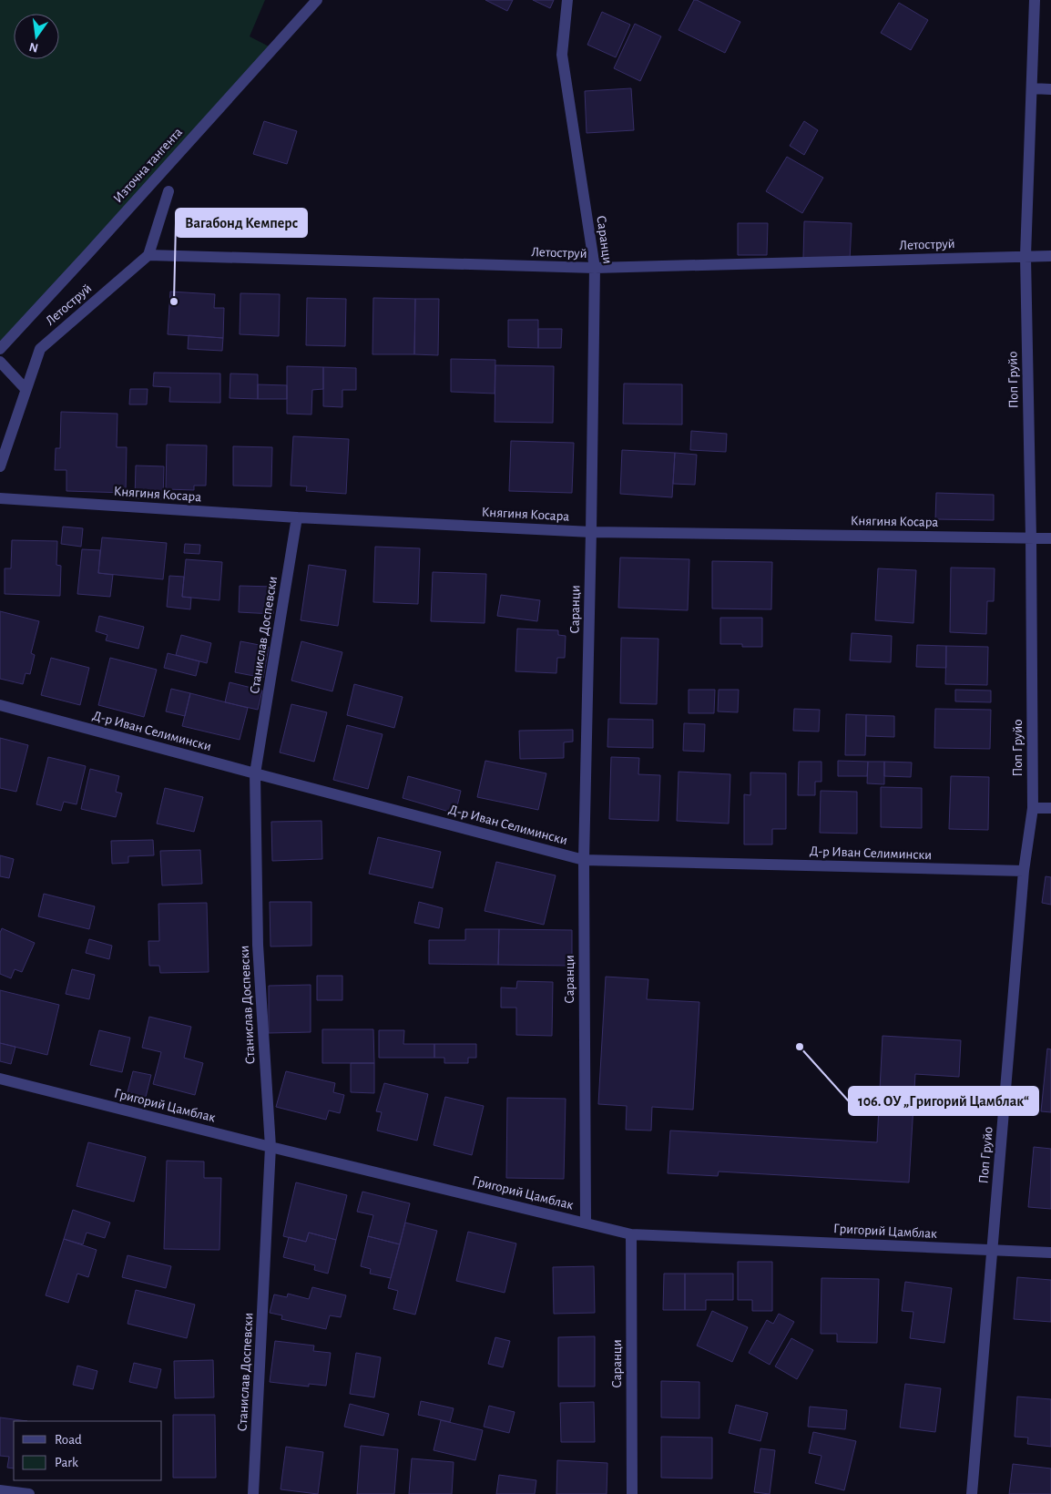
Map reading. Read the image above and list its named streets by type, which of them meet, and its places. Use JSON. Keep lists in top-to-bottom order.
{
  "streets": {
    "street": [
      "Източна тангента",
      "Саранци",
      "Летоструй",
      "Поп Груйо",
      "Княгиня Косара",
      "Станислав Доспевски",
      "Д-р Иван Селимински",
      "Григорий Цамблак"
    ]
  },
  "crossings": [
    ["Саранци", "Летоструй"],
    ["Саранци", "Княгиня Косара"],
    ["Саранци", "Д-р Иван Селимински"],
    ["Саранци", "Григорий Цамблак"],
    ["Летоструй", "Поп Груйо"],
    ["Поп Груйо", "Княгиня Косара"],
    ["Поп Груйо", "Д-р Иван Селимински"],
    ["Поп Груйо", "Григорий Цамблак"],
    ["Княгиня Косара", "Станислав Доспевски"],
    ["Станислав Доспевски", "Д-р Иван Селимински"],
    ["Станислав Доспевски", "Григорий Цамблак"]
  ],
  "places": ["Вагабонд Кемперс", "106. ОУ „Григорий Цамблак“"],
  "legend": ["Road", "Park"],
  "north": "bottom"
}
